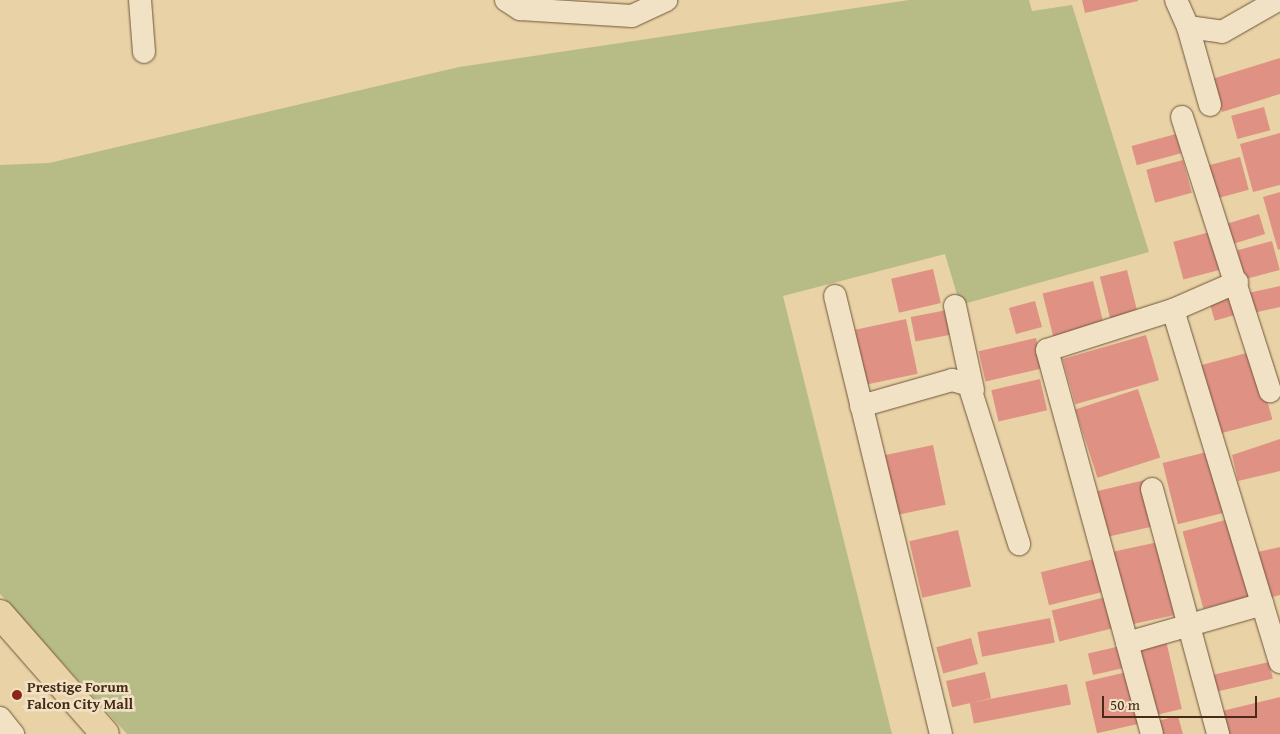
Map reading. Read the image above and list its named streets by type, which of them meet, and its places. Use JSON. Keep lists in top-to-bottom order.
{
  "places": ["Prestige Forum Falcon City Mall"],
  "scale_bar": "50 m"
}
